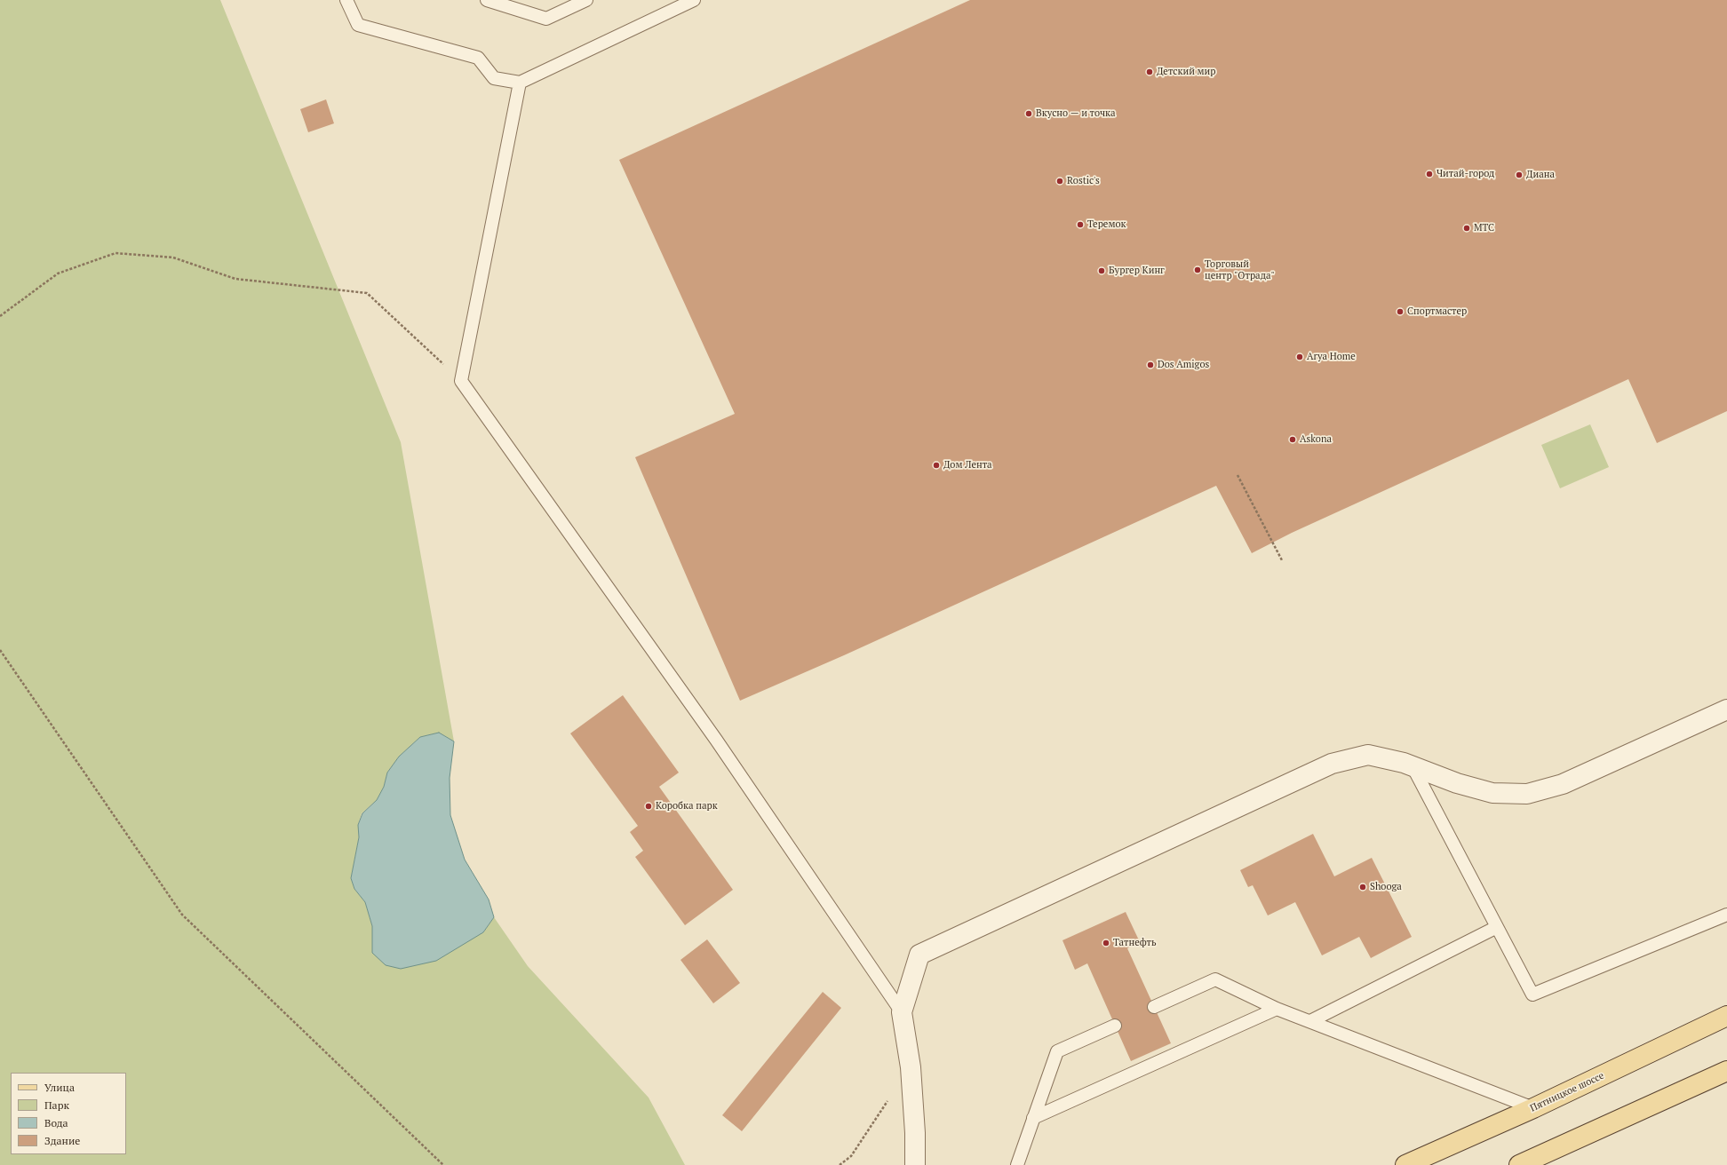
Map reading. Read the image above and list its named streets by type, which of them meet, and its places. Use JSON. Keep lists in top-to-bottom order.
{
  "streets": {
    "main road": ["Пятницкое шоссе"]
  },
  "places": [
    "Детский мир",
    "Вкусно — и точка",
    "Читай-город",
    "Диана",
    "Rostic's",
    "Теремок",
    "МТС",
    "Торговый центр \"Отрада\"",
    "Бургер Кинг",
    "Спортмастер",
    "Arya Home",
    "Dos Amigos",
    "Askona",
    "Дом Лента",
    "Коробка парк",
    "Shooga",
    "Татнефть"
  ],
  "legend": [
    "Улица",
    "Парк",
    "Вода",
    "Здание"
  ]
}
